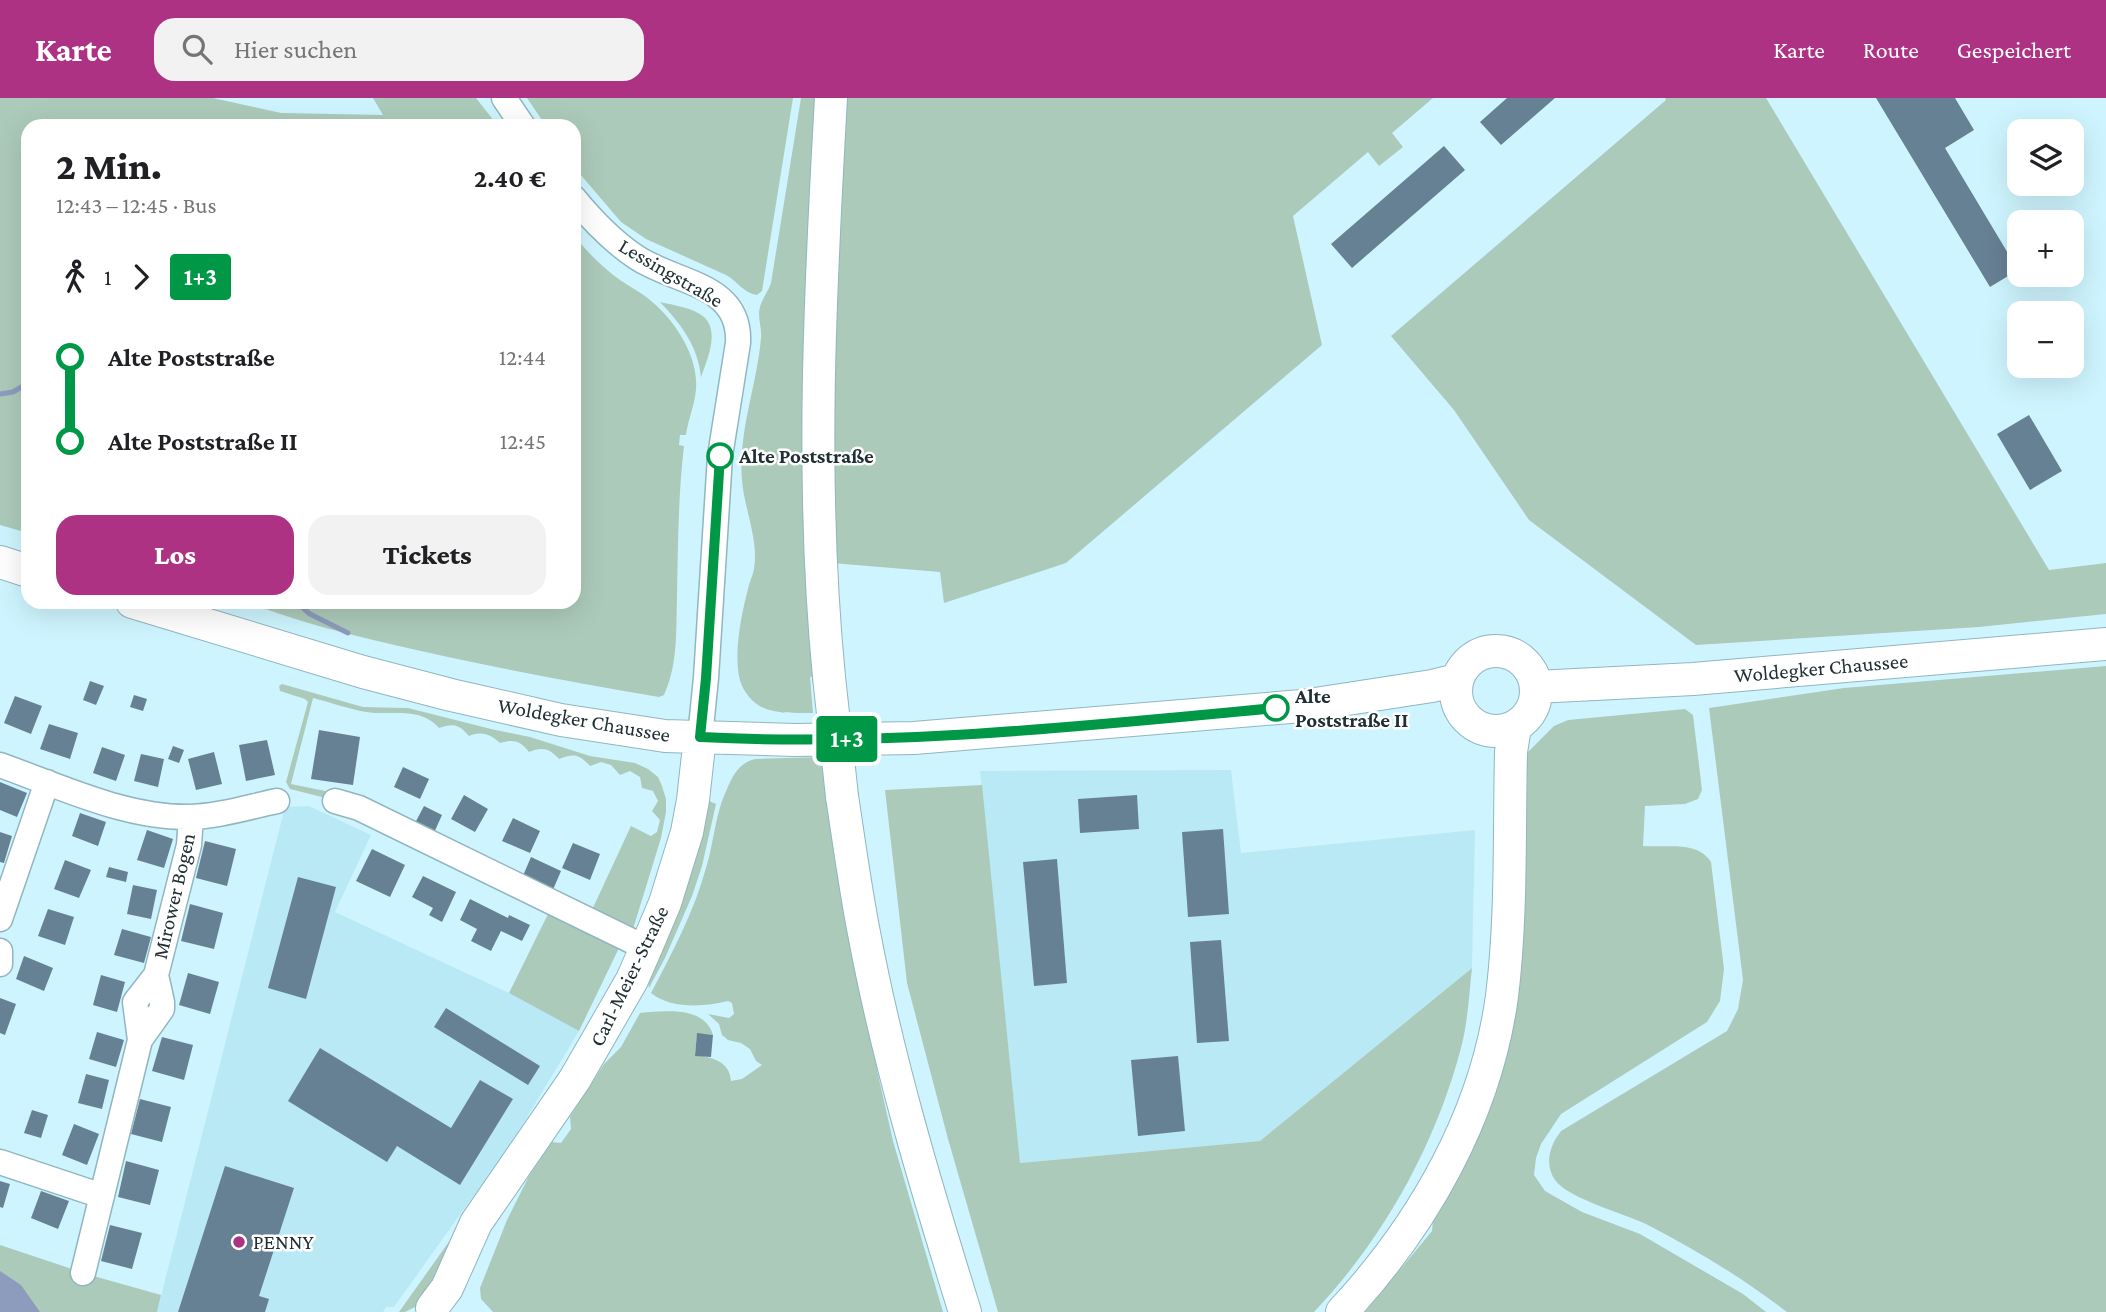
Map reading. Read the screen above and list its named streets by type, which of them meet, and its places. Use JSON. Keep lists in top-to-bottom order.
{
  "streets": {
    "main road": ["Woldegker Chaussee", "Carl-Meier-Straße"],
    "street": ["Lessingstraße", "Mirower Bogen"]
  },
  "crossings": [
    ["Lessingstraße", "Woldegker Chaussee"],
    ["Lessingstraße", "Carl-Meier-Straße"],
    ["Woldegker Chaussee", "Carl-Meier-Straße"]
  ],
  "places": ["Alte Poststraße", "Alte Poststraße II", "PENNY"],
  "lines": ["bus line 1+3"],
  "page": {
    "header": "Karte",
    "search": "Hier suchen",
    "nav": ["Karte", "Route", "Gespeichert"],
    "on_map": "1+3",
    "map_buttons": ["+", "−"],
    "heading": ["2 Min.", "12:43 – 12:45 · Bus", "2.40 €"],
    "legs": ["1", "1+3"],
    "list": [
      {
        "name": "Alte Poststraße",
        "value": "12:44"
      },
      {
        "name": "Alte Poststraße II",
        "value": "12:45"
      }
    ],
    "buttons": ["Los", "Tickets"]
  }
}
